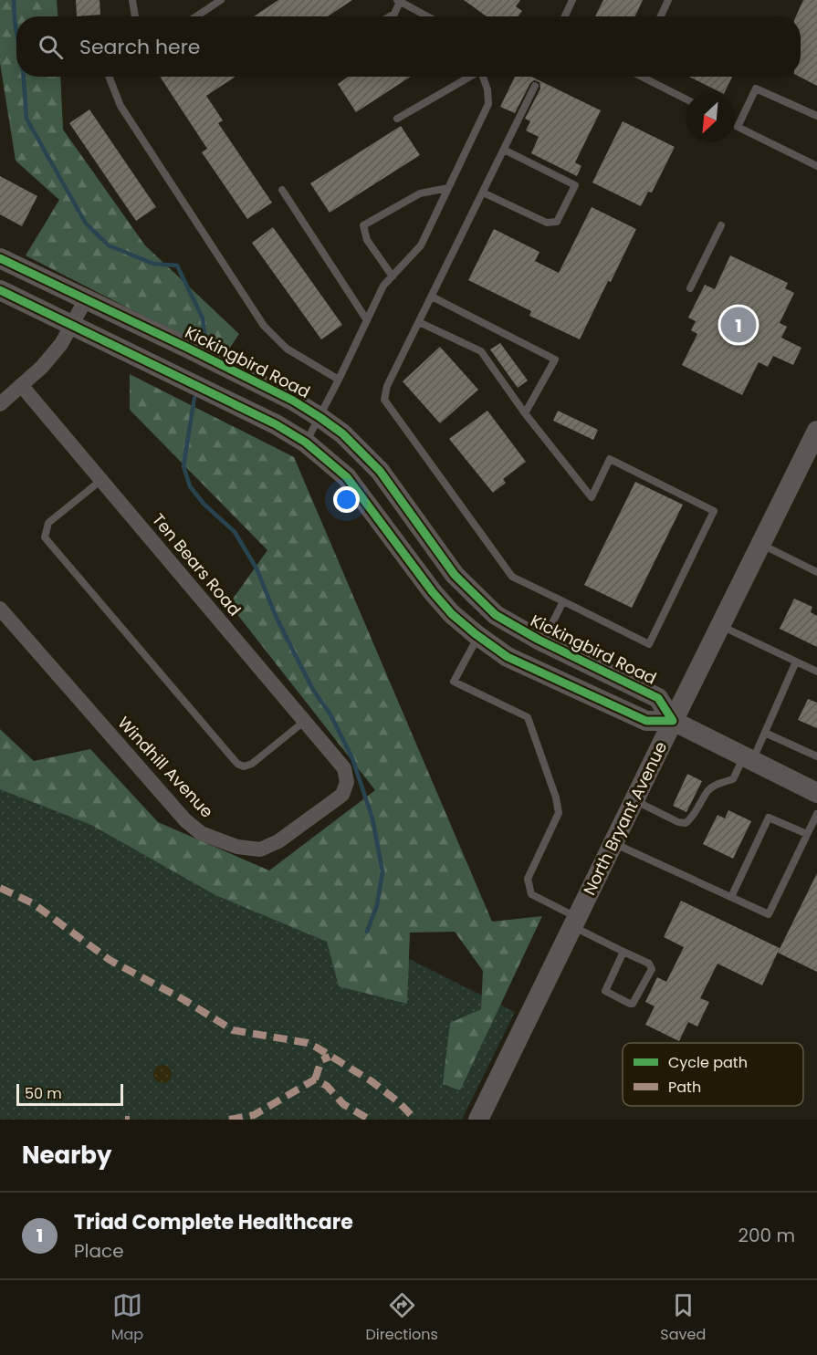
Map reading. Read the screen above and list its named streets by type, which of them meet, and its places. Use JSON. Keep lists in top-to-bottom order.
{
  "streets": {
    "street": [
      "Kickingbird Road",
      "Ten Bears Road",
      "Windhill Avenue",
      "North Bryant Avenue"
    ]
  },
  "crossings": [
    ["Kickingbird Road", "North Bryant Avenue"],
    ["Ten Bears Road", "Windhill Avenue"]
  ],
  "legend": ["Cycle path", "Path"],
  "scale_bar": "50 m",
  "north": "bottom left",
  "page": {
    "search": "Search here",
    "pins": "1",
    "scale": "50 m",
    "heading": "Nearby",
    "list": [
      {
        "mark": "1",
        "name": "Triad Complete Healthcare",
        "note": "Place",
        "value": "200 m"
      }
    ],
    "nav": ["Map", "Directions", "Saved"]
  }
}
